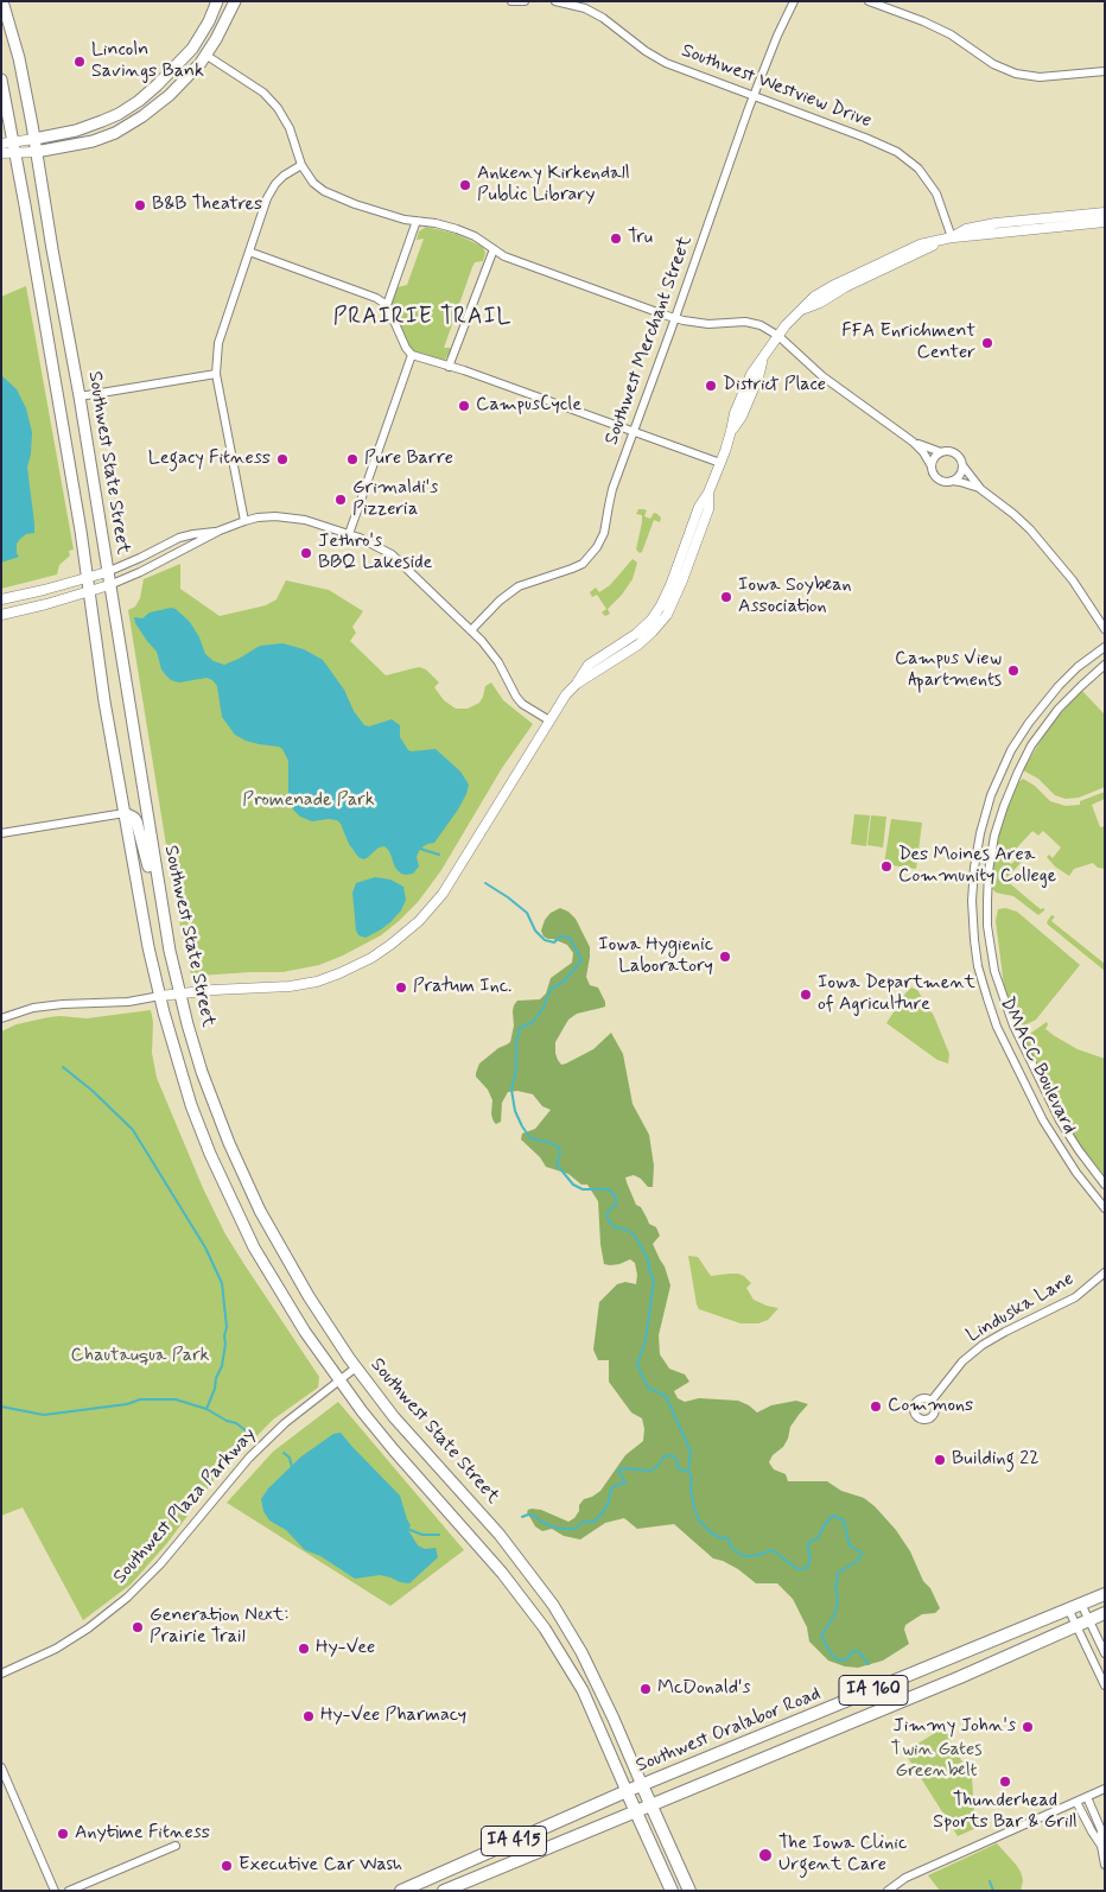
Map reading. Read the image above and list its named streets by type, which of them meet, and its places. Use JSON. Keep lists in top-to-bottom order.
{
  "streets": {
    "main road": [
      "Southwest State Street",
      "IA 160",
      "Southwest Oralabor Road",
      "IA 415"
    ],
    "street": [
      "Southwest Westview Drive",
      "Southwest Merchant Street",
      "DMACC Boulevard",
      "Linduska Lane",
      "Southwest Plaza Parkway"
    ]
  },
  "crossings": [
    ["Southwest Westview Drive", "Southwest Merchant Street"],
    ["Southwest State Street", "Southwest Plaza Parkway"],
    ["Southwest State Street", "Southwest Oralabor Road"]
  ],
  "districts": ["PRAIRIE TRAIL"],
  "parks": ["Promenade Park", "Chautauqua Park", "Twin Gates Greenbelt"],
  "places": [
    "Lincoln Savings Bank",
    "Ankeny Kirkendall Public Library",
    "B&B Theatres",
    "Tru",
    "FFA Enrichment Center",
    "District Place",
    "CampusCycle",
    "Legacy Fitness",
    "Pure Barre",
    "Grimaldi's Pizzeria",
    "Jethro's BBQ Lakeside",
    "Iowa Soybean Association",
    "Campus View Apartments",
    "Des Moines Area Community College",
    "Iowa Hygienic Laboratory",
    "Pratum Inc.",
    "Iowa Department of Agriculture",
    "Commons",
    "Building 22",
    "Generation Next: Prairie Trail",
    "Hy-Vee",
    "McDonald's",
    "Hy-Vee Pharmacy",
    "Jimmy John's",
    "Thunderhead Sports Bar & Grill",
    "Anytime Fitness",
    "The Iowa Clinic Urgent Care",
    "Executive Car Wash"
  ]
}
